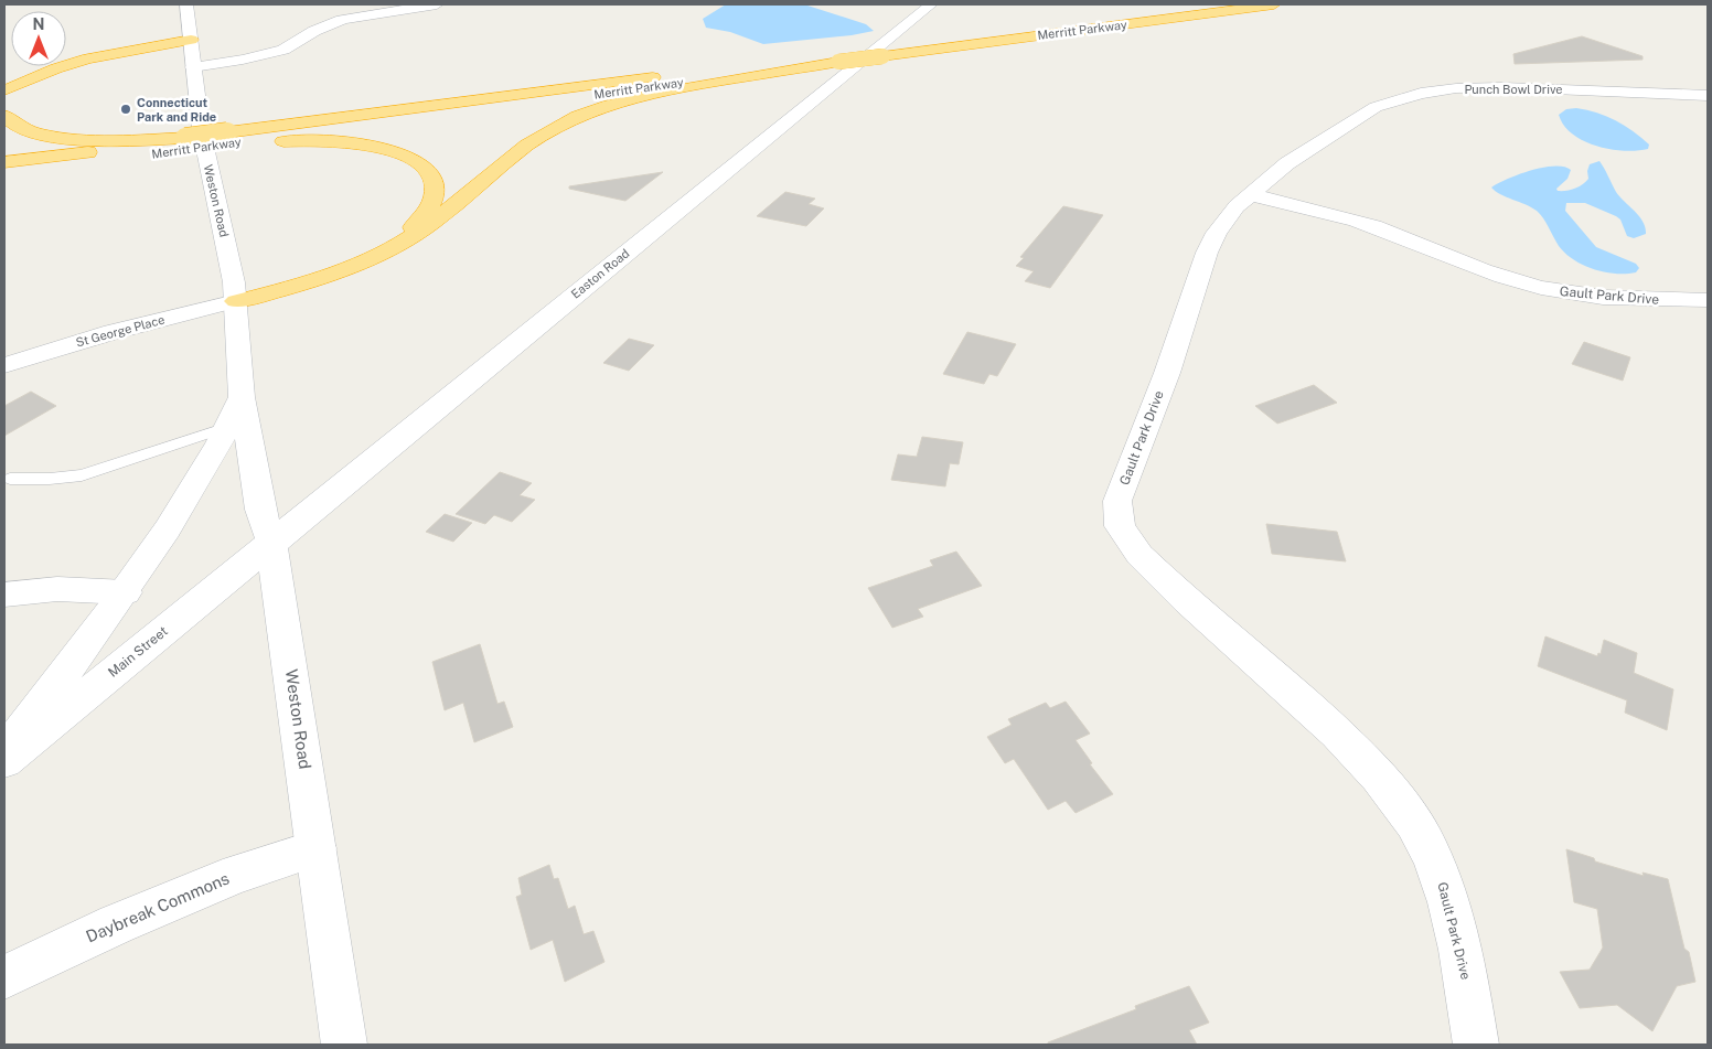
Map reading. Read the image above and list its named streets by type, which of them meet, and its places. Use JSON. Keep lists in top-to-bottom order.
{
  "streets": {
    "highway": ["Merritt Parkway"],
    "main road": [
      "Punch Bowl Drive",
      "Weston Road",
      "Easton Road",
      "Gault Park Drive",
      "St George Place",
      "Main Street",
      "Daybreak Commons"
    ]
  },
  "crossings": [
    ["Punch Bowl Drive", "Gault Park Drive"],
    ["Weston Road", "Easton Road"],
    ["Weston Road", "St George Place"],
    ["Weston Road", "Main Street"],
    ["Weston Road", "Daybreak Commons"],
    ["Easton Road", "Main Street"]
  ],
  "places": ["Connecticut Park and Ride"],
  "north": "top"
}
